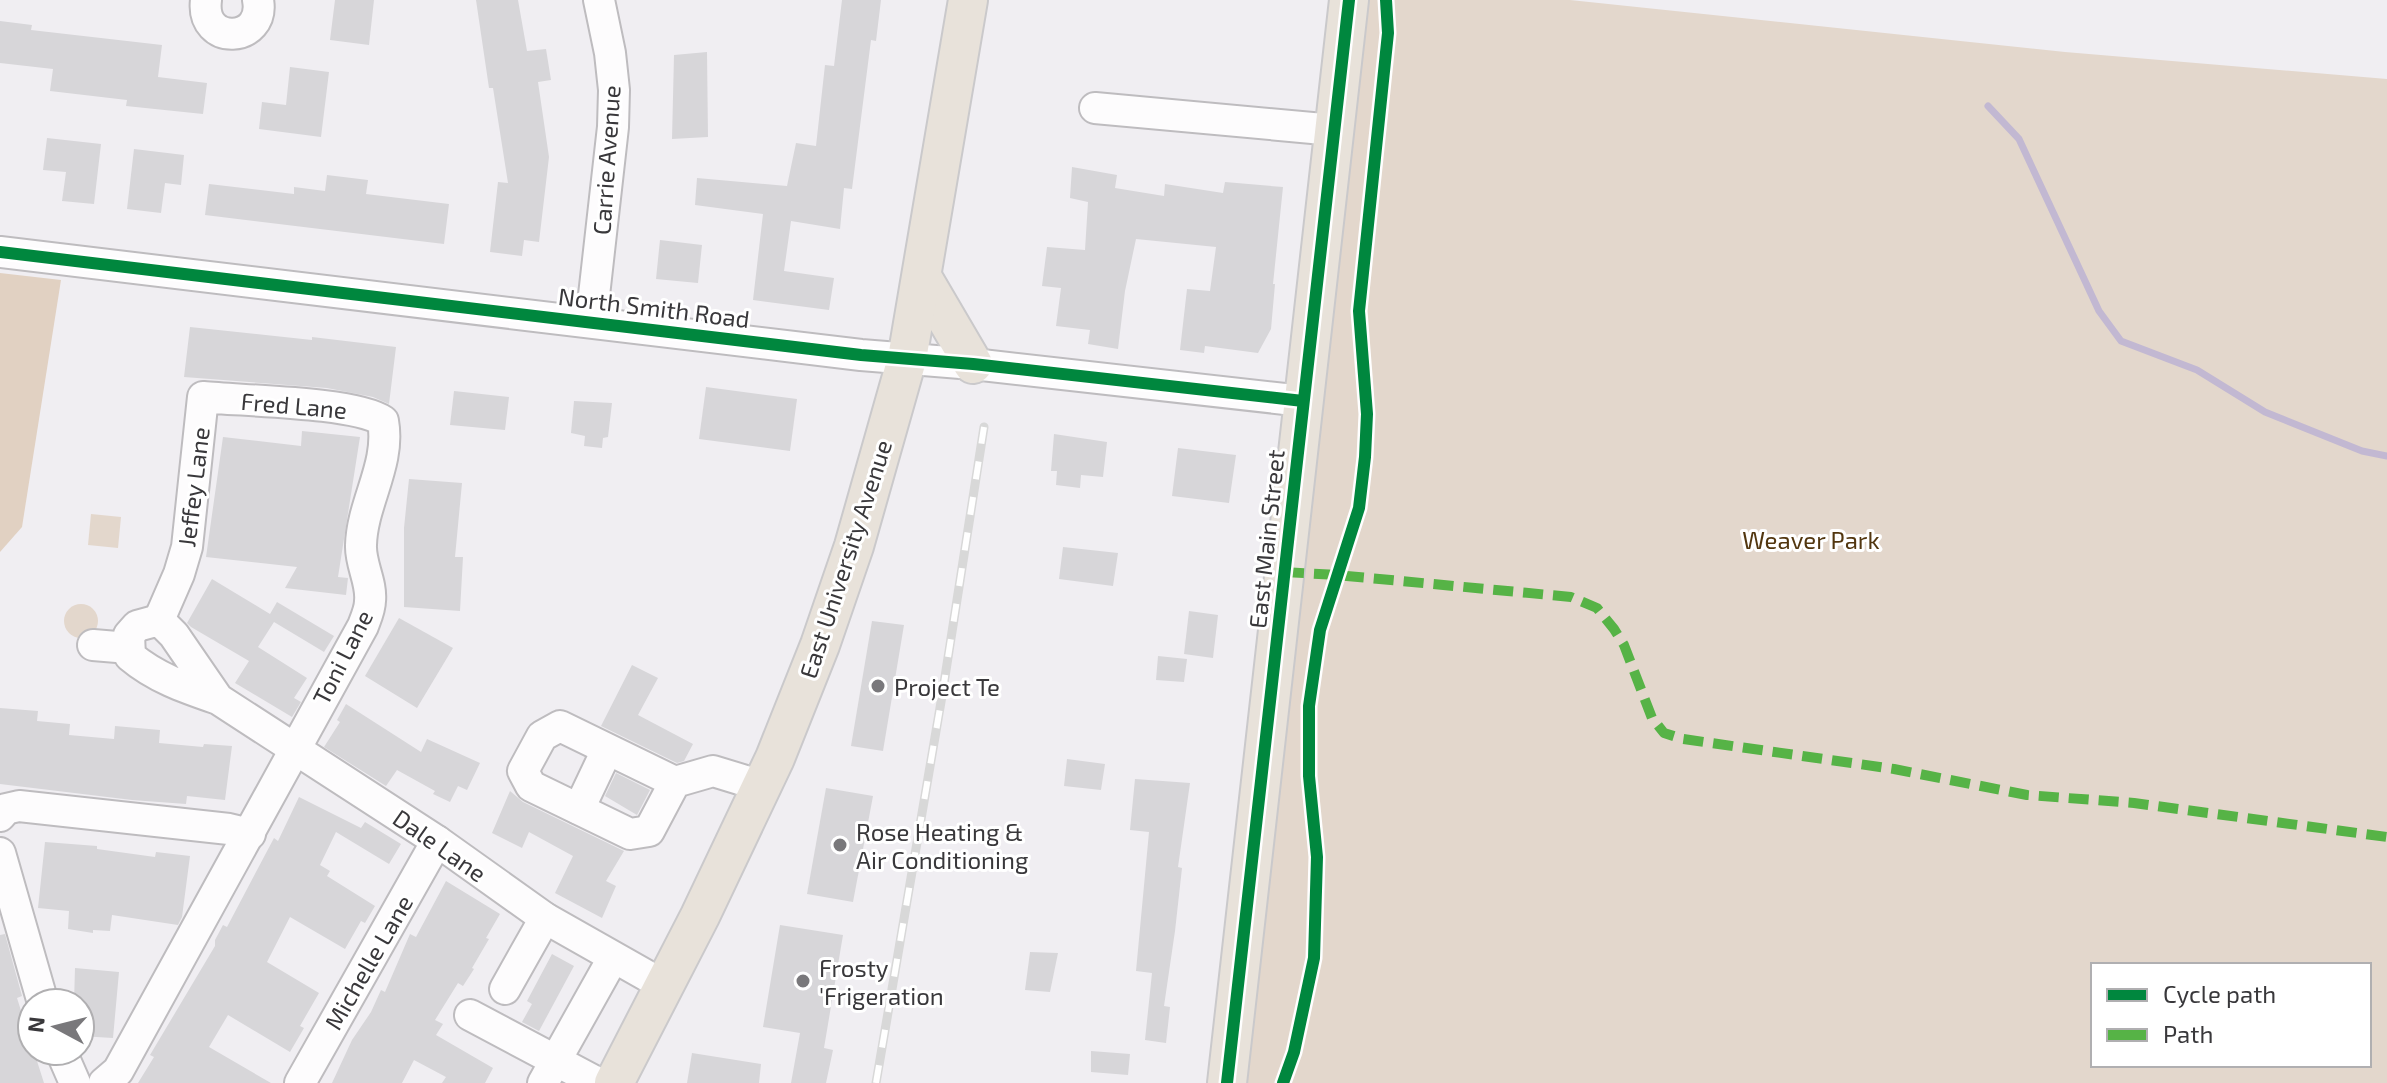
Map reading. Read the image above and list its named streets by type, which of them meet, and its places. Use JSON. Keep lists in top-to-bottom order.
{
  "streets": {
    "main road": ["East Main Street", "East University Avenue"],
    "street": [
      "Carrie Avenue",
      "North Smith Road",
      "Fred Lane",
      "Jeffey Lane",
      "Toni Lane",
      "Dale Lane",
      "Michelle Lane"
    ]
  },
  "crossings": [
    ["Carrie Avenue", "North Smith Road"],
    ["North Smith Road", "East Main Street"],
    ["North Smith Road", "East University Avenue"],
    ["Fred Lane", "Jeffey Lane"],
    ["Fred Lane", "Toni Lane"],
    ["Jeffey Lane", "Dale Lane"],
    ["East University Avenue", "Dale Lane"],
    ["Toni Lane", "Dale Lane"],
    ["Dale Lane", "Michelle Lane"]
  ],
  "parks": ["Weaver Park"],
  "places": ["Project Te", "Rose Heating & Air Conditioning", "Frosty 'Frigeration"],
  "legend": ["Cycle path", "Path"],
  "north": "left"
}
